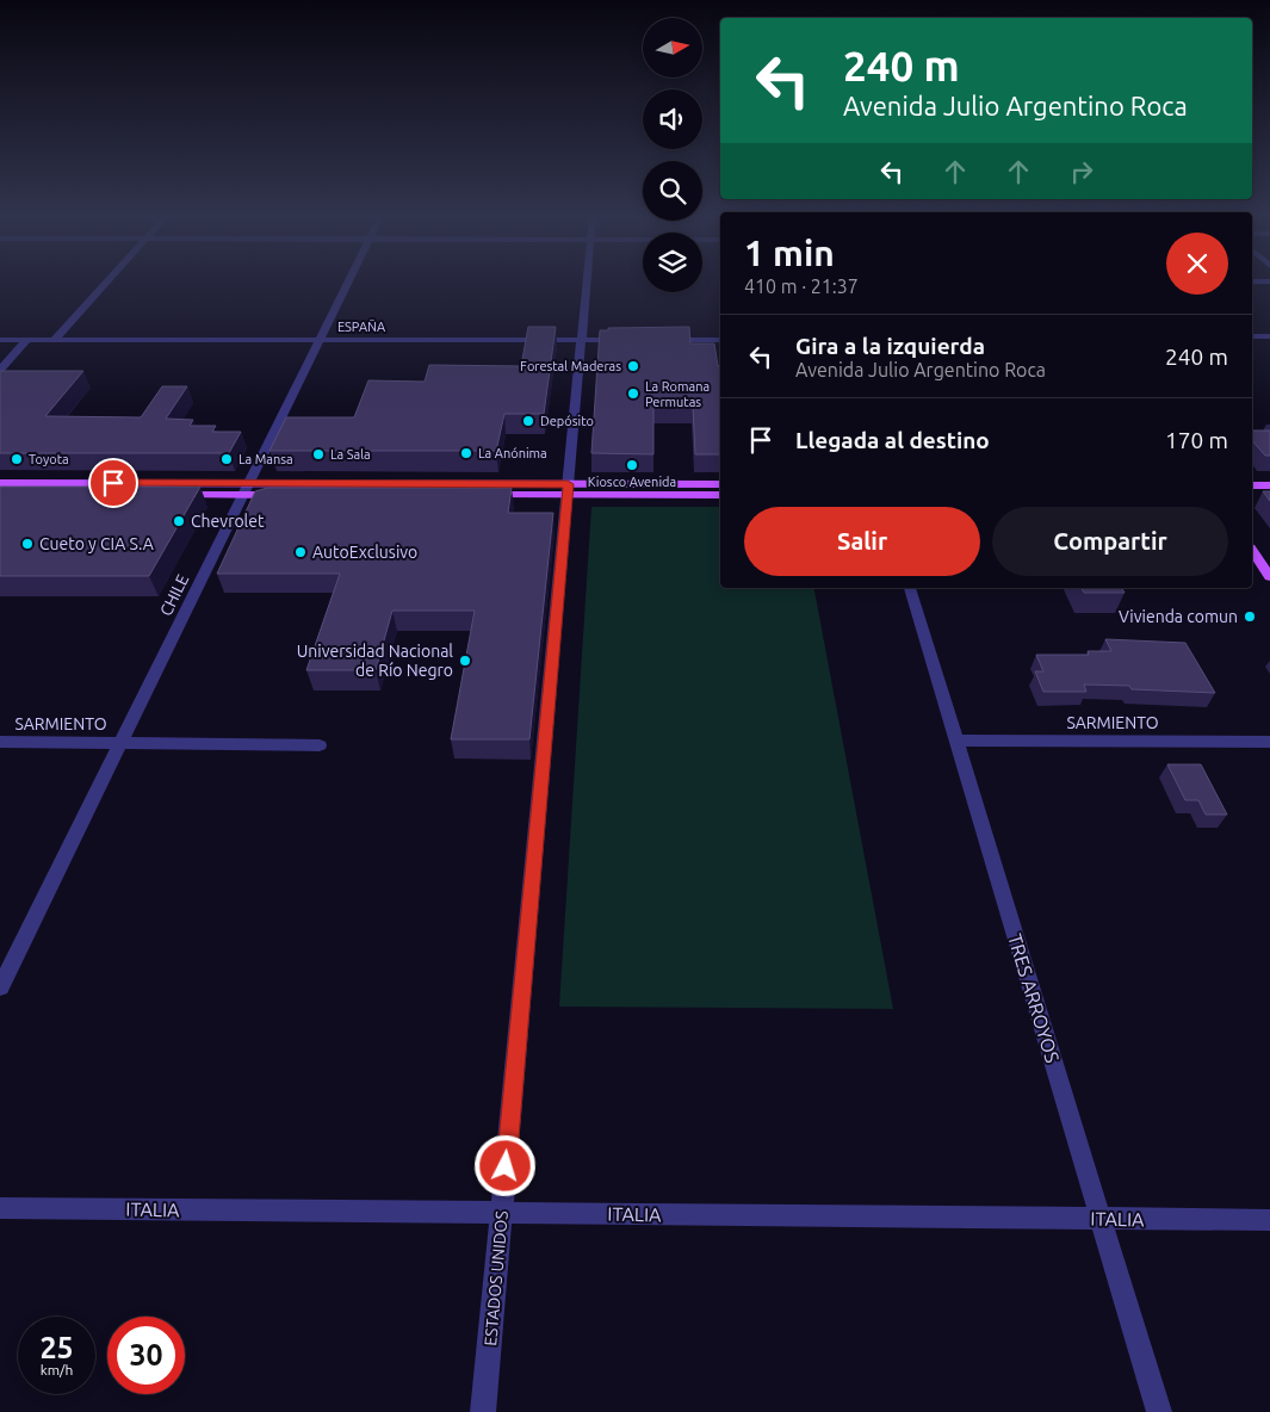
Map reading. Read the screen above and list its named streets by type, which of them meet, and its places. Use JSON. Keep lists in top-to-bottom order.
{
  "streets": {
    "street": [
      "ESPAÑA",
      "CHILE",
      "SARMIENTO",
      "TRES ARROYOS",
      "ITALIA",
      "ESTADOS UNIDOS"
    ]
  },
  "crossings": [
    ["ESPAÑA", "CHILE"],
    ["ESPAÑA", "ESTADOS UNIDOS"],
    ["CHILE", "SARMIENTO"],
    ["SARMIENTO", "TRES ARROYOS"],
    ["TRES ARROYOS", "ITALIA"],
    ["ITALIA", "ESTADOS UNIDOS"]
  ],
  "places": [
    "Forestal Maderas",
    "La Romana Permutas",
    "Depósito",
    "La Anónima",
    "La Sala",
    "Toyota",
    "La Mansa",
    "Kiosco Avenida",
    "Chevrolet",
    "Cueto y CIA S.A",
    "AutoExclusivo",
    "Vivienda comun",
    "Universidad Nacional de Río Negro"
  ],
  "north": "right",
  "page": {
    "turn": ["240 m", "Avenida Julio Argentino Roca"],
    "heading": ["1 min", "410 m · 21:37"],
    "list": [
      {
        "name": "Gira a la izquierda",
        "note": "Avenida Julio Argentino Roca",
        "value": "240 m"
      },
      {
        "name": "Llegada al destino",
        "value": "170 m"
      }
    ],
    "buttons": ["Salir", "Compartir"],
    "speed": "25 km/h",
    "limit": "30"
  }
}
